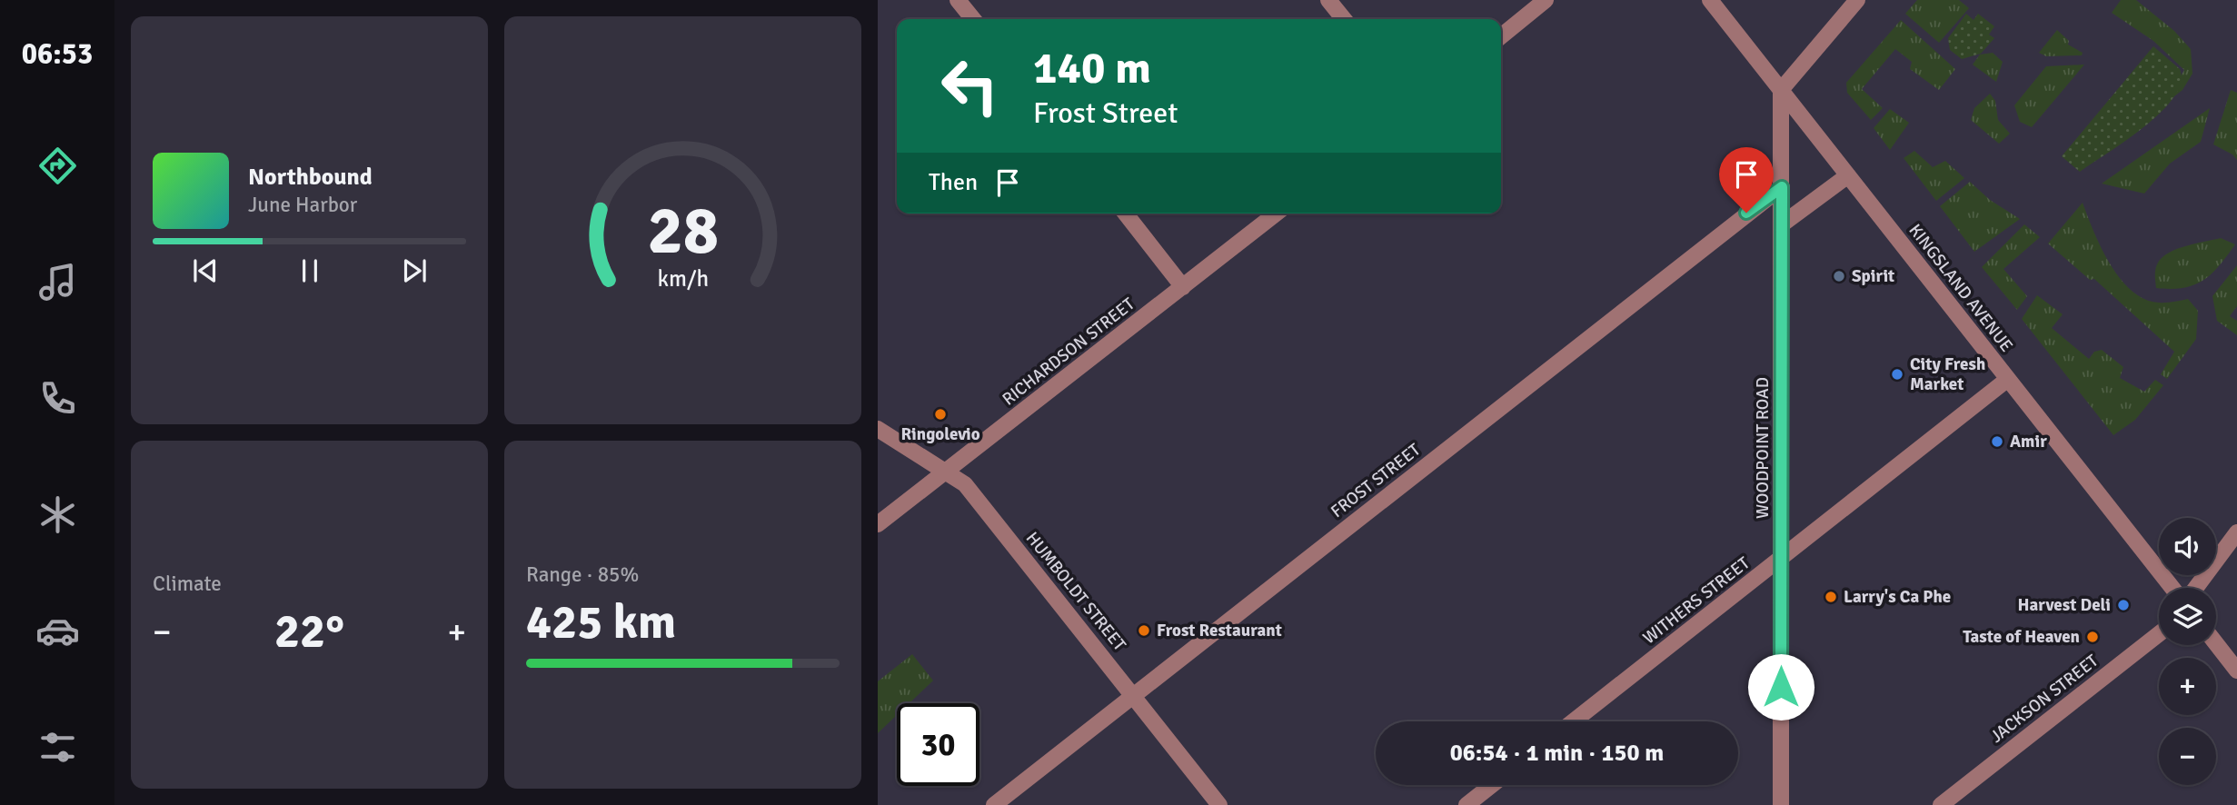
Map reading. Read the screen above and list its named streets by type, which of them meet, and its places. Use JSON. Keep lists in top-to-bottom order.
{
  "streets": {
    "street": [
      "KINGSLAND AVENUE",
      "RICHARDSON STREET",
      "WOODPOINT ROAD",
      "FROST STREET",
      "HUMBOLDT STREET",
      "WITHERS STREET",
      "JACKSON STREET"
    ]
  },
  "crossings": [
    ["KINGSLAND AVENUE", "WOODPOINT ROAD"],
    ["KINGSLAND AVENUE", "WITHERS STREET"],
    ["RICHARDSON STREET", "HUMBOLDT STREET"],
    ["WOODPOINT ROAD", "FROST STREET"],
    ["WOODPOINT ROAD", "WITHERS STREET"],
    ["FROST STREET", "HUMBOLDT STREET"]
  ],
  "places": [
    "Spirit",
    "City Fresh Market",
    "Ringolevio",
    "Amir",
    "Larry's Ca Phe",
    "Harvest Deli",
    "Frost Restaurant",
    "Taste of Heaven"
  ],
  "page": {
    "tabs": "06:53",
    "turn": ["140 m", "Frost Street"],
    "song": ["Northbound", "June Harbor"],
    "then": "Then",
    "tile": [
      "Climate",
      ["Range · 85%", "425 km"]
    ],
    "map_buttons": ["+", "−"],
    "heat": ["−", "22°", "+"],
    "limit": "30",
    "trip": "06:54 · 1 min · 150 m",
    "gauge": ["28", "km/h"]
  }
}
